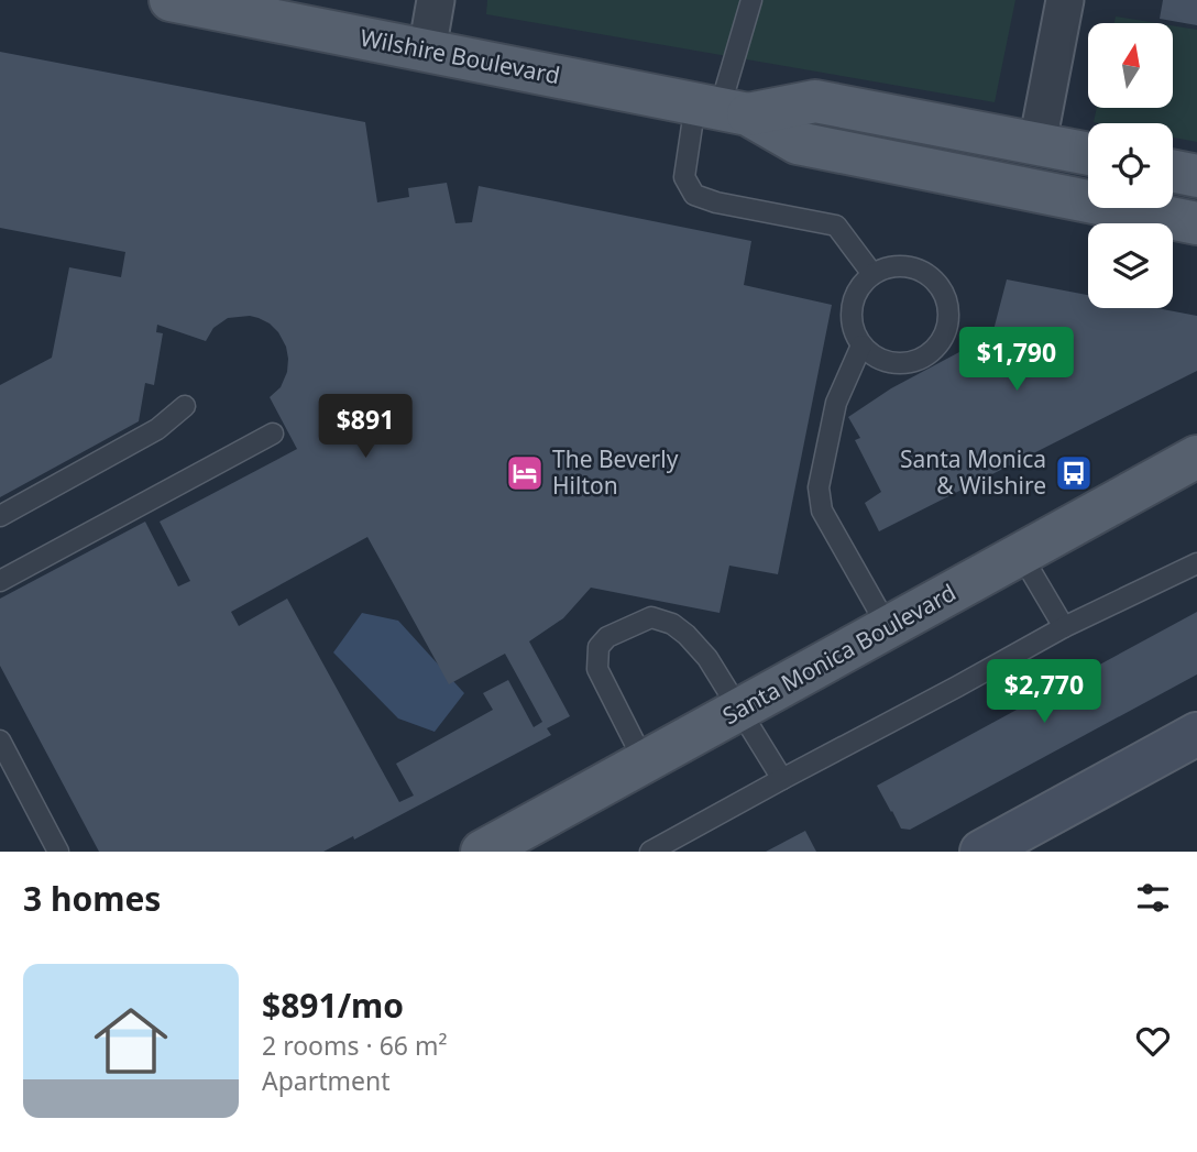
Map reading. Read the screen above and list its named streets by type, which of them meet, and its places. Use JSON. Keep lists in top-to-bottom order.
{
  "streets": {
    "main road": ["Wilshire Boulevard", "Santa Monica Boulevard"]
  },
  "places": {
    "hotel": ["The Beverly Hilton"],
    "bus stop": ["Santa Monica & Wilshire"]
  },
  "north": "top",
  "page": {
    "price": ["$1,790", "$891", "$2,770"],
    "heading": "3 homes",
    "list": [
      {
        "name": "$891/mo",
        "note": "2 rooms · 66 m² · Apartment"
      }
    ]
  }
}
